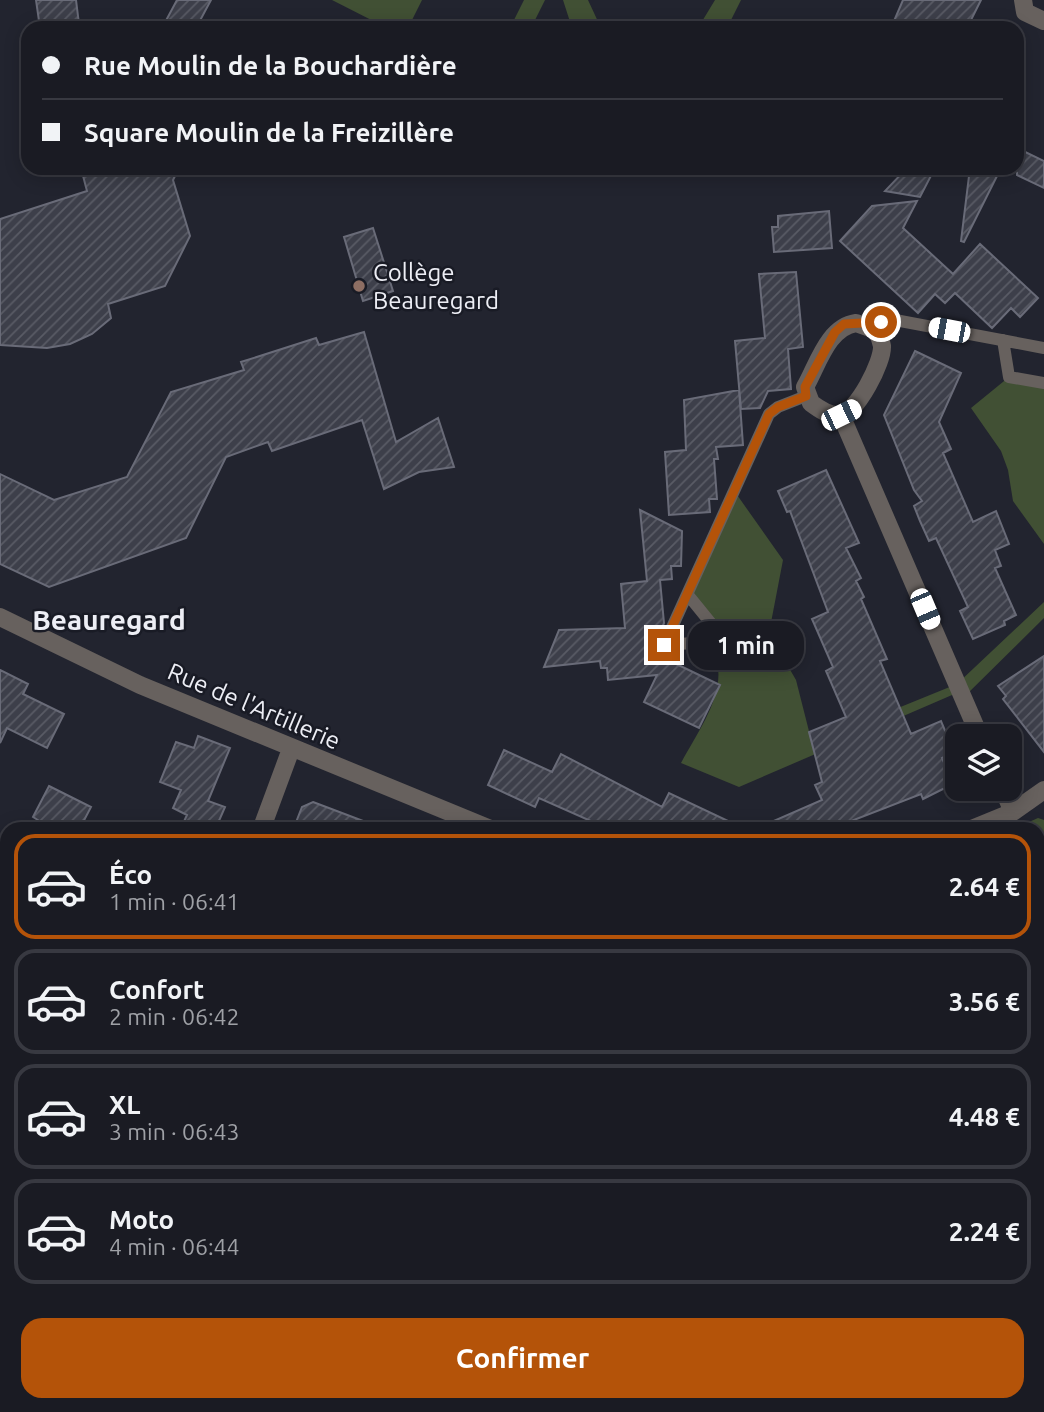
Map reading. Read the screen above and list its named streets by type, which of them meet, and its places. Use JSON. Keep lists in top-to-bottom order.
{
  "streets": {
    "street": ["Rue de l'Artillerie"]
  },
  "districts": ["Beauregard"],
  "places": ["Collège Beauregard"],
  "page": {
    "banner": ["Rue Moulin de la Bouchardière", "Square Moulin de la Freizillère"],
    "bubble": "1 min",
    "list": [
      {
        "name": "Éco",
        "note": "1 min · 06:41",
        "value": "2.64 €"
      },
      {
        "name": "Confort",
        "note": "2 min · 06:42",
        "value": "3.56 €"
      },
      {
        "name": "XL",
        "note": "3 min · 06:43",
        "value": "4.48 €"
      },
      {
        "name": "Moto",
        "note": "4 min · 06:44",
        "value": "2.24 €"
      }
    ],
    "buttons": "Confirmer"
  }
}
